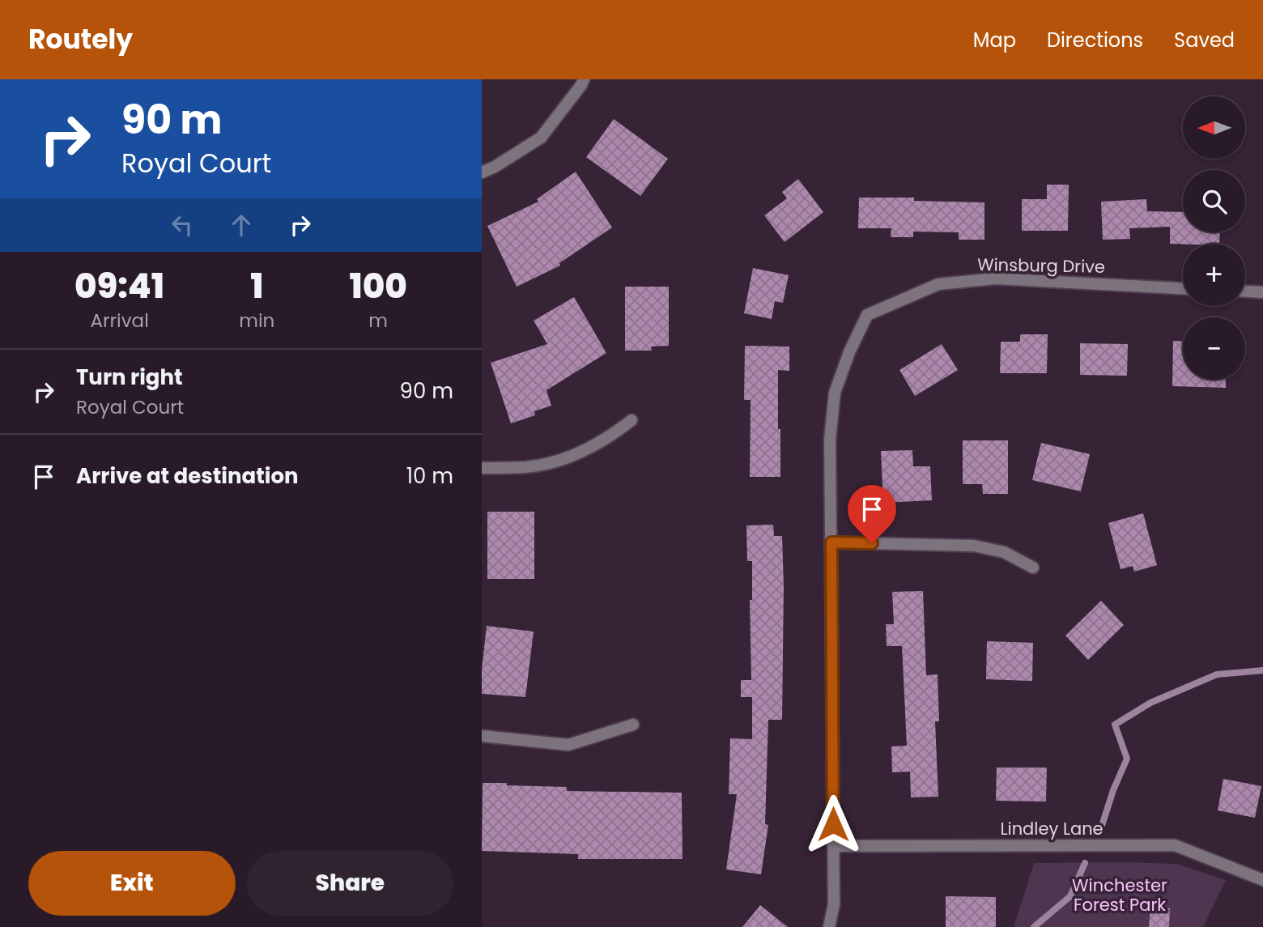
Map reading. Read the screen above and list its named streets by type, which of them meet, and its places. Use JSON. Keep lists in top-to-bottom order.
{
  "streets": {
    "street": ["Winsburg Drive", "Lindley Lane"]
  },
  "crossings": [
    ["Winsburg Drive", "Lindley Lane"]
  ],
  "parks": ["Winchester Forest Park"],
  "north": "left",
  "page": {
    "header": "Routely",
    "nav": ["Map", "Directions", "Saved"],
    "turn": ["90 m", "Royal Court"],
    "map_buttons": ["+", "−"],
    "eta": [
      "09:41",
      "Arrival",
      "1",
      "min",
      "100",
      "m"
    ],
    "list": [
      {
        "name": "Turn right",
        "note": "Royal Court",
        "value": "90 m"
      },
      {
        "name": "Arrive at destination",
        "value": "10 m"
      }
    ],
    "buttons": ["Exit", "Share"]
  }
}
